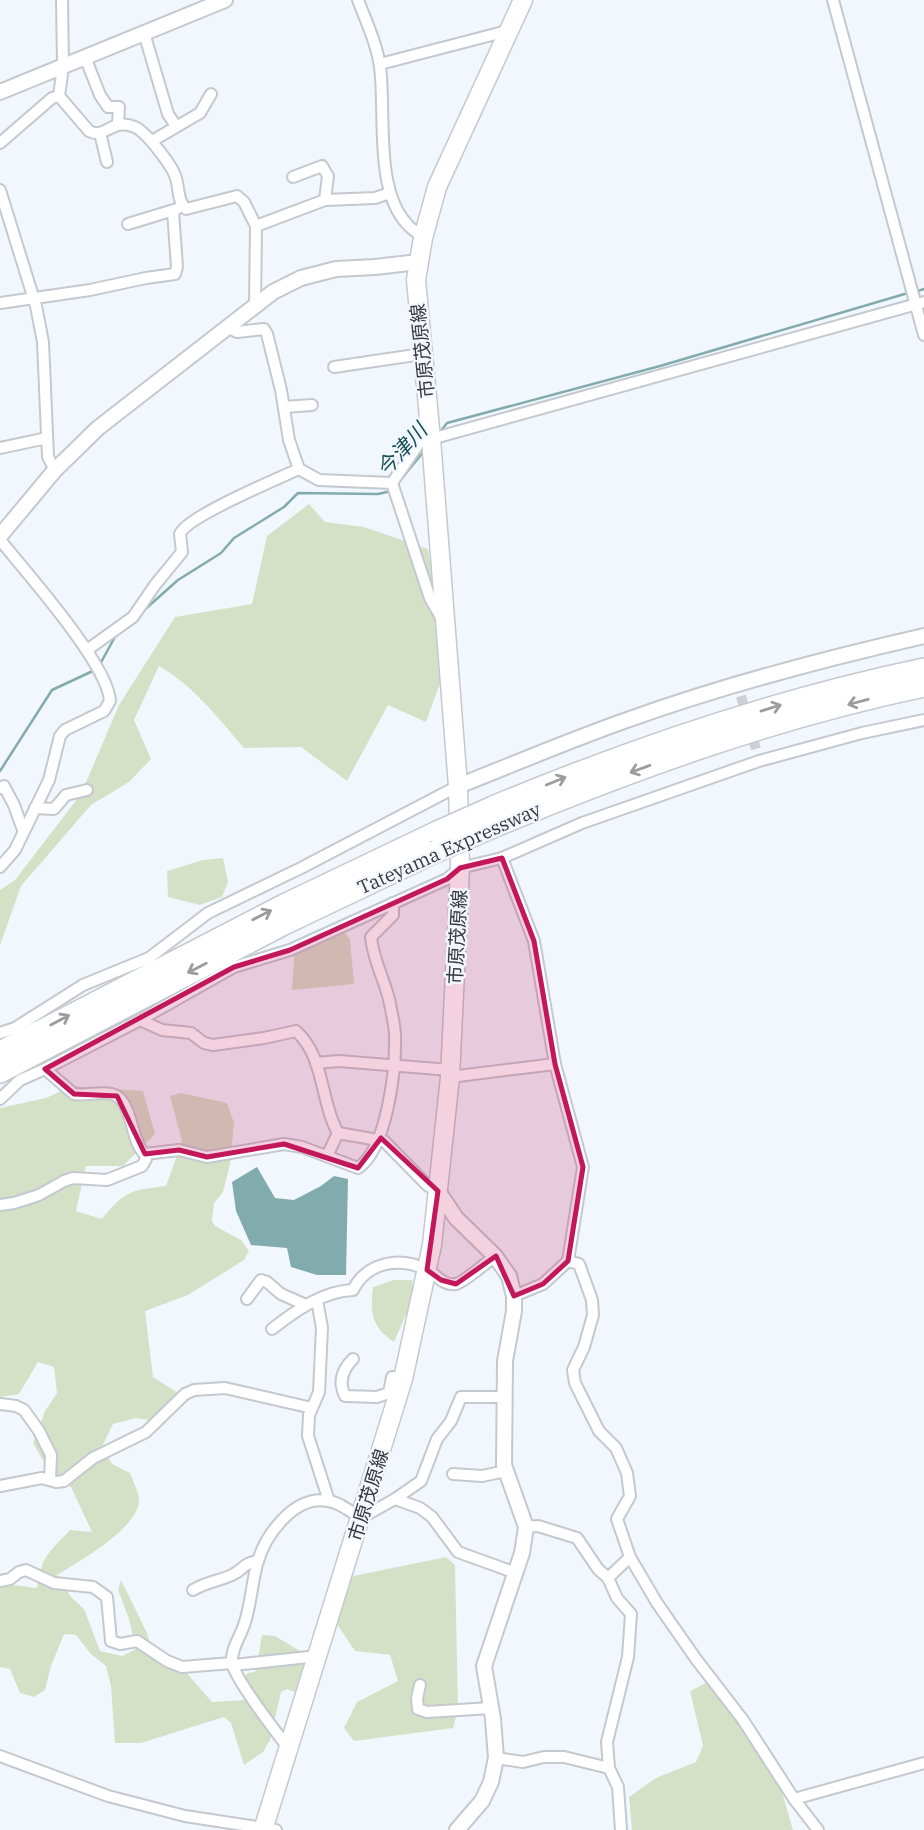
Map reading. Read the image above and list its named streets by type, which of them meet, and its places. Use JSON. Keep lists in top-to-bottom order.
{
  "streets": {
    "highway": ["Tateyama Expressway"],
    "main road": ["市原茂原線"]
  },
  "water": ["今津川"]
}
